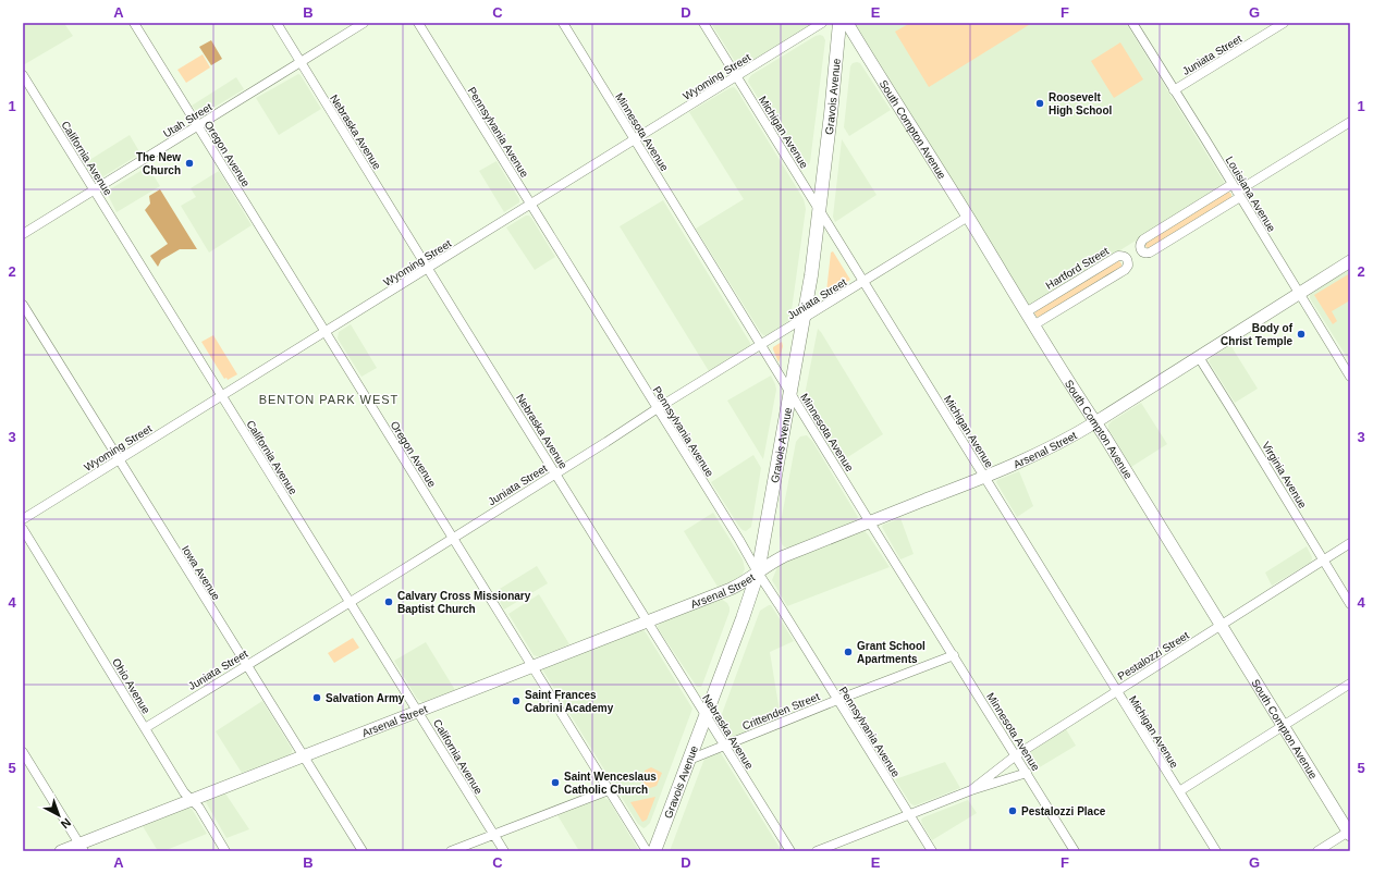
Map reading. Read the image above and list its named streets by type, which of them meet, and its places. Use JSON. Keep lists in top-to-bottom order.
{
  "streets": {
    "main road": ["Gravois Avenue", "South Compton Avenue", "Arsenal Street"],
    "street": [
      "Juniata Street",
      "Wyoming Street",
      "Utah Street",
      "Nebraska Avenue",
      "Pennsylvania Avenue",
      "Minnesota Avenue",
      "Michigan Avenue",
      "Oregon Avenue",
      "California Avenue",
      "Louisiana Avenue",
      "Hartford Street",
      "Virginia Avenue",
      "Iowa Avenue",
      "Pestalozzi Street",
      "Ohio Avenue",
      "Crittenden Street"
    ]
  },
  "crossings": [
    ["Juniata Street", "Gravois Avenue"],
    ["Juniata Street", "South Compton Avenue"],
    ["Juniata Street", "Nebraska Avenue"],
    ["Juniata Street", "Pennsylvania Avenue"],
    ["Juniata Street", "Minnesota Avenue"],
    ["Juniata Street", "Michigan Avenue"],
    ["Juniata Street", "Oregon Avenue"],
    ["Juniata Street", "California Avenue"],
    ["Juniata Street", "Louisiana Avenue"],
    ["Juniata Street", "Iowa Avenue"],
    ["Juniata Street", "Ohio Avenue"],
    ["Wyoming Street", "Nebraska Avenue"],
    ["Wyoming Street", "Pennsylvania Avenue"],
    ["Wyoming Street", "Minnesota Avenue"],
    ["Wyoming Street", "Michigan Avenue"],
    ["Wyoming Street", "Oregon Avenue"],
    ["Wyoming Street", "California Avenue"],
    ["Wyoming Street", "Iowa Avenue"],
    ["Gravois Avenue", "Nebraska Avenue"],
    ["Gravois Avenue", "Pennsylvania Avenue"],
    ["Gravois Avenue", "Minnesota Avenue"],
    ["Gravois Avenue", "Michigan Avenue"],
    ["Gravois Avenue", "Arsenal Street"],
    ["Gravois Avenue", "Crittenden Street"],
    ["Utah Street", "Nebraska Avenue"],
    ["Utah Street", "Oregon Avenue"],
    ["Utah Street", "California Avenue"],
    ["South Compton Avenue", "Hartford Street"],
    ["South Compton Avenue", "Arsenal Street"],
    ["South Compton Avenue", "Pestalozzi Street"],
    ["Nebraska Avenue", "Arsenal Street"],
    ["Nebraska Avenue", "Crittenden Street"],
    ["Pennsylvania Avenue", "Arsenal Street"],
    ["Pennsylvania Avenue", "Pestalozzi Street"],
    ["Pennsylvania Avenue", "Crittenden Street"],
    ["Minnesota Avenue", "Arsenal Street"],
    ["Minnesota Avenue", "Pestalozzi Street"],
    ["Minnesota Avenue", "Crittenden Street"],
    ["Michigan Avenue", "Arsenal Street"],
    ["Michigan Avenue", "Pestalozzi Street"],
    ["Oregon Avenue", "Arsenal Street"],
    ["California Avenue", "Arsenal Street"],
    ["Louisiana Avenue", "Arsenal Street"],
    ["Arsenal Street", "Virginia Avenue"],
    ["Arsenal Street", "Iowa Avenue"],
    ["Arsenal Street", "Ohio Avenue"],
    ["Virginia Avenue", "Pestalozzi Street"]
  ],
  "districts": ["BENTON PARK WEST"],
  "places": [
    "Roosevelt High School",
    "The New Church",
    "Body of Christ Temple",
    "Calvary Cross Missionary Baptist Church",
    "Grant School Apartments",
    "Salvation Army",
    "Saint Frances Cabrini Academy",
    "Saint Wenceslaus Catholic Church",
    "Pestalozzi Place"
  ],
  "north": "bottom right",
  "grid": {
    "columns": [
      "A",
      "B",
      "C",
      "D",
      "E",
      "F",
      "G"
    ],
    "rows": [
      "1",
      "2",
      "3",
      "4",
      "5"
    ]
  }
}
